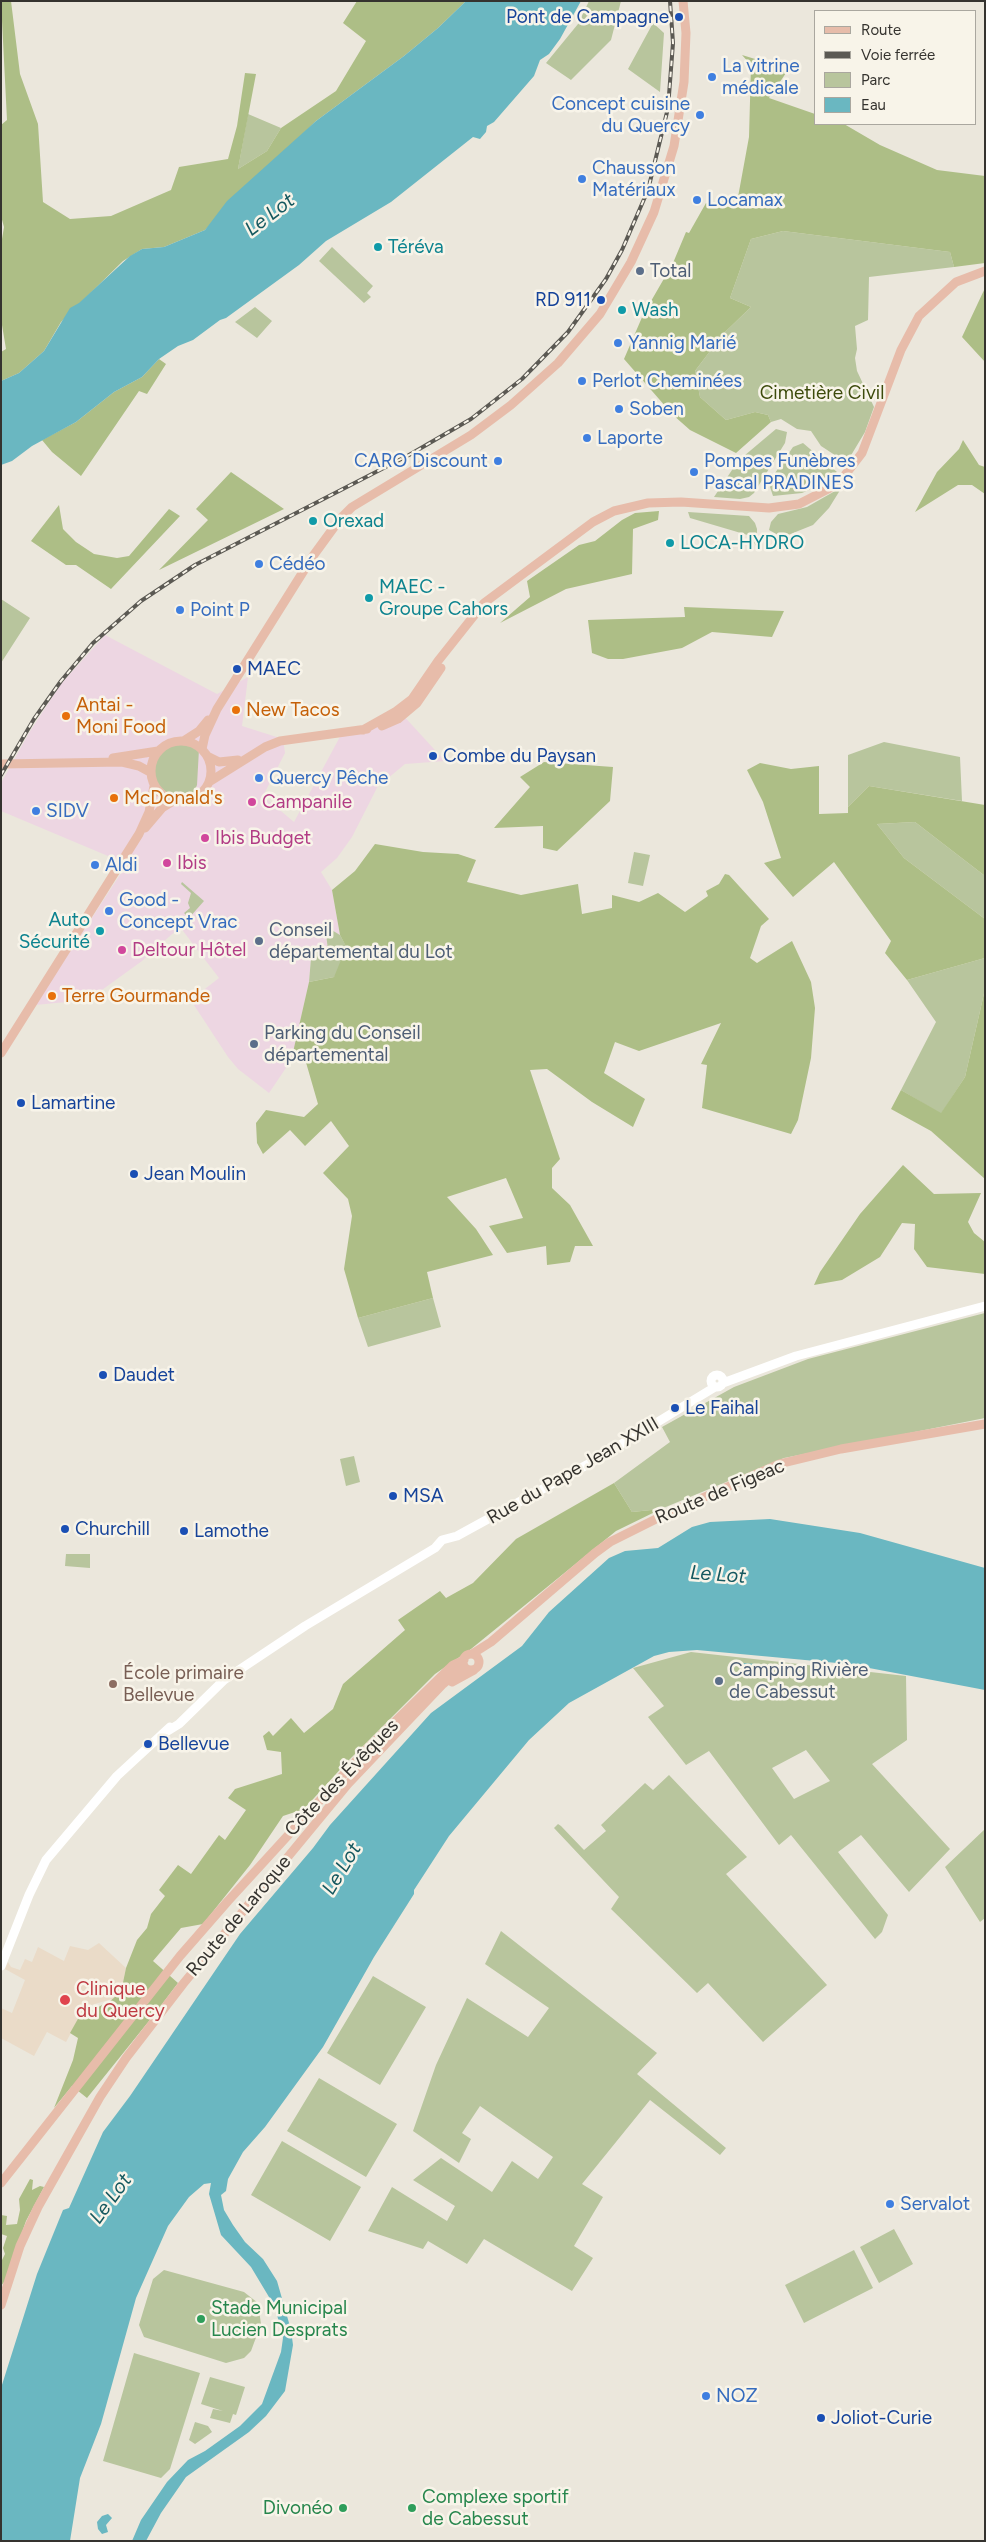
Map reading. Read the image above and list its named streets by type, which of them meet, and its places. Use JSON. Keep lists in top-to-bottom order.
{
  "streets": {
    "main road": ["Route de Figeac", "Côte des Évêques", "Route de Laroque"],
    "street": ["Rue du Pape Jean XXIII"]
  },
  "crossings": [
    ["Route de Figeac", "Côte des Évêques"],
    ["Route de Figeac", "Route de Laroque"],
    ["Côte des Évêques", "Route de Laroque"]
  ],
  "water": ["Le Lot"],
  "parks": ["Cimetière Civil"],
  "places": [
    "Pont de Campagne",
    "La vitrine médicale",
    "Concept cuisine du Quercy",
    "Chausson Matériaux",
    "Locamax",
    "Téréva",
    "Total",
    "RD 911",
    "Wash",
    "Yannig Marié",
    "Perlot Cheminées",
    "Soben",
    "Laporte",
    "CARO Discount",
    "Pompes Funèbres Pascal PRADINES",
    "Orexad",
    "LOCA-HYDRO",
    "Cédéo",
    "MAEC - Groupe Cahors",
    "Point P",
    "MAEC",
    "New Tacos",
    "Antai - Moni Food",
    "Combe du Paysan",
    "Quercy Pêche",
    "McDonald's",
    "Campanile",
    "SIDV",
    "Ibis Budget",
    "Ibis",
    "Aldi",
    "Good - Concept Vrac",
    "Auto Sécurité",
    "Conseil départemental du Lot",
    "Deltour Hôtel",
    "Terre Gourmande",
    "Parking du Conseil départemental",
    "Lamartine",
    "Jean Moulin",
    "Daudet",
    "Le Faihal",
    "MSA",
    "Churchill",
    "Lamothe",
    "Camping Rivière de Cabessut",
    "École primaire Bellevue",
    "Bellevue",
    "Clinique du Quercy",
    "Servalot",
    "Stade Municipal Lucien Desprats",
    "NOZ",
    "Joliot-Curie",
    "Divonéo",
    "Complexe sportif de Cabessut"
  ],
  "legend": [
    "Route",
    "Voie ferrée",
    "Parc",
    "Eau"
  ]
}
